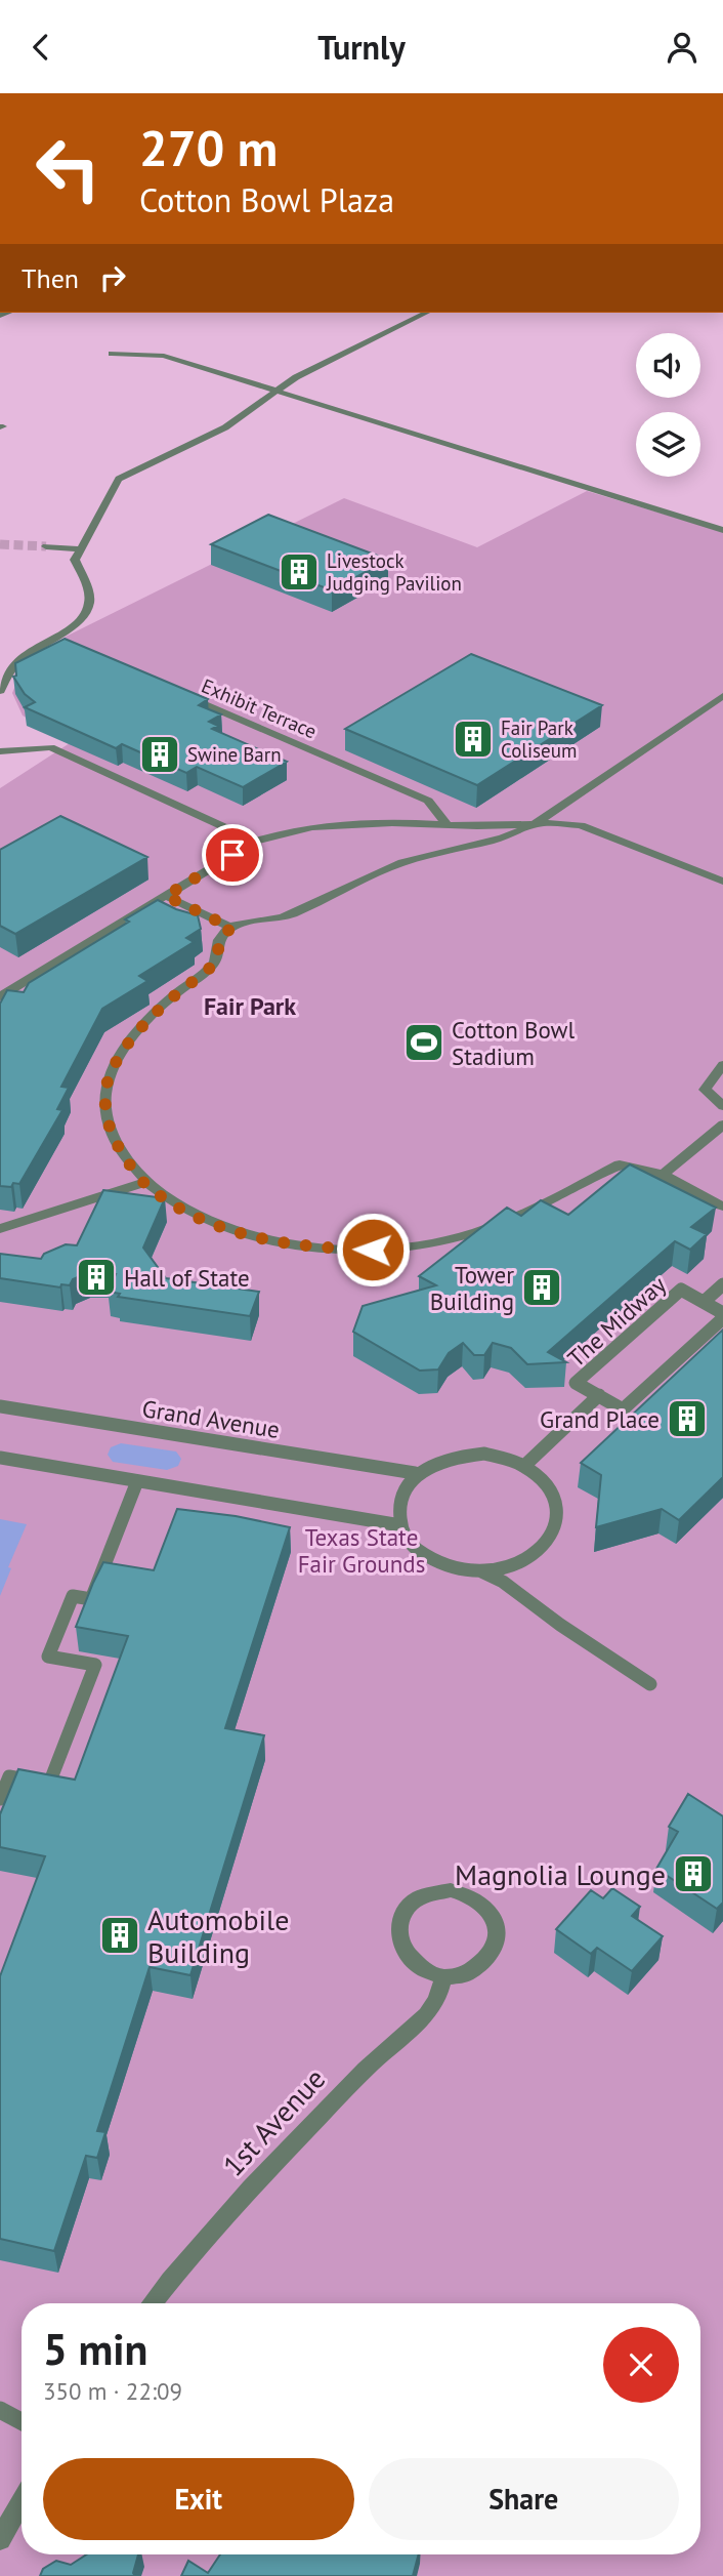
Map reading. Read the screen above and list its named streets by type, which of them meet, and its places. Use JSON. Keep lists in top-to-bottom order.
{
  "streets": {
    "street": [
      "Exhibit Terrace",
      "The Midway",
      "Grand Avenue",
      "1st Avenue"
    ]
  },
  "crossings": [
    ["The Midway", "Grand Avenue"]
  ],
  "districts": ["Fair Park"],
  "parks": ["Texas State Fair Grounds"],
  "places": {
    "building": [
      "Livestock Judging Pavilion",
      "Fair Park Coliseum",
      "Swine Barn",
      "Hall of State",
      "Tower Building",
      "Grand Place",
      "Magnolia Lounge",
      "Automobile Building"
    ],
    "sports": ["Cotton Bowl Stadium"]
  },
  "page": {
    "header": "Turnly",
    "turn": ["270 m", "Cotton Bowl Plaza"],
    "then": "Then",
    "heading": ["5 min", "350 m · 22:09"],
    "buttons": ["Exit", "Share"]
  }
}
